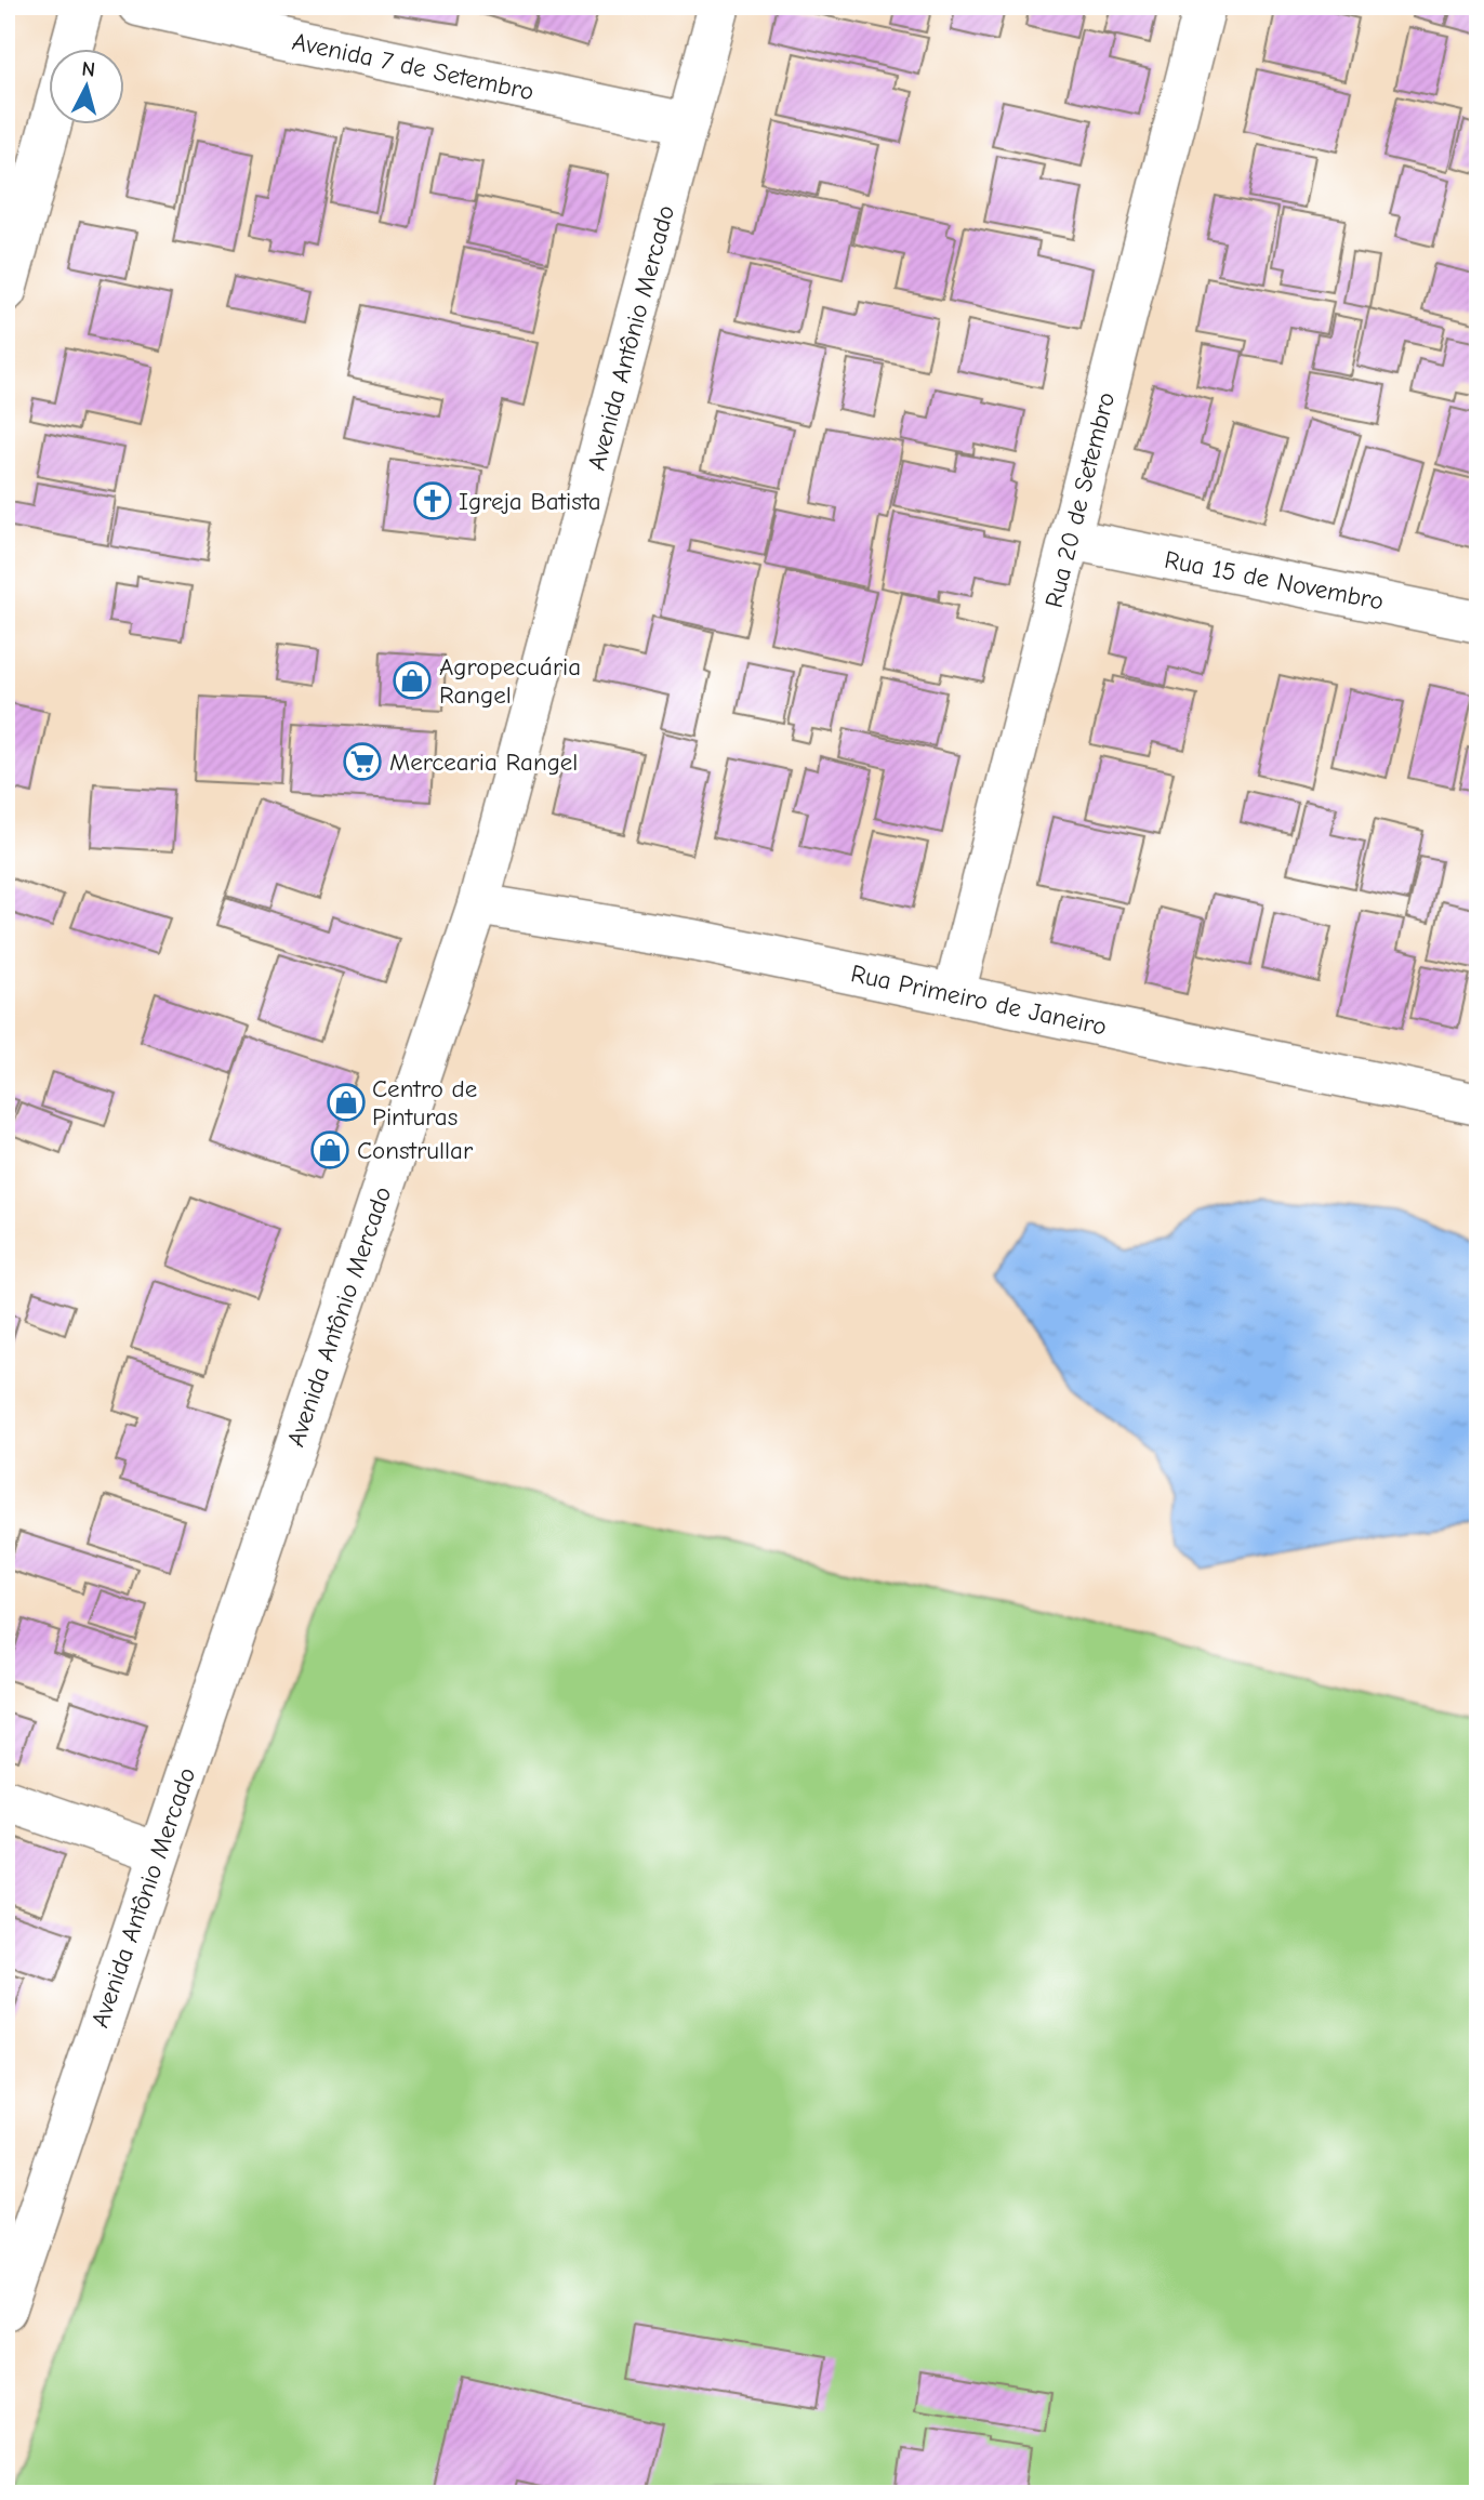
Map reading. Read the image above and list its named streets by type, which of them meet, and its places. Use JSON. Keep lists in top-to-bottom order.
{
  "streets": {
    "street": [
      "Avenida 7 de Setembro",
      "Avenida Antônio Mercado",
      "Rua 20 de Setembro",
      "Rua 15 de Novembro",
      "Rua Primeiro de Janeiro"
    ]
  },
  "crossings": [
    ["Avenida 7 de Setembro", "Avenida Antônio Mercado"],
    ["Avenida Antônio Mercado", "Rua Primeiro de Janeiro"],
    ["Rua 20 de Setembro", "Rua 15 de Novembro"],
    ["Rua 20 de Setembro", "Rua Primeiro de Janeiro"]
  ],
  "places": {
    "church": ["Igreja Batista"],
    "shop": ["Agropecuária Rangel", "Centro de Pinturas", "Construllar"],
    "supermarket": ["Mercearia Rangel"]
  },
  "north": "top"
}
